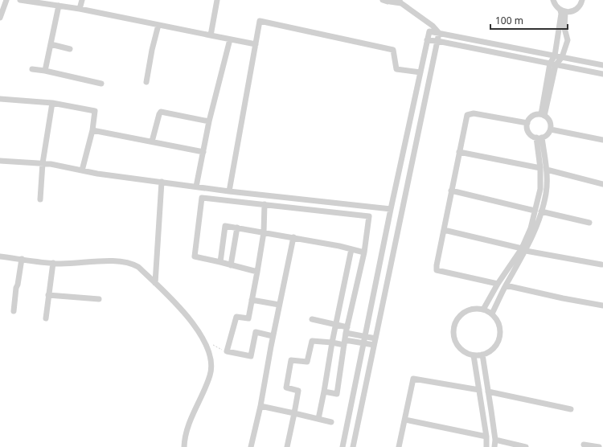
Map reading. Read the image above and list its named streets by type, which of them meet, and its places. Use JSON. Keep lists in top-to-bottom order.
{
  "scale_bar": "100 m"
}
